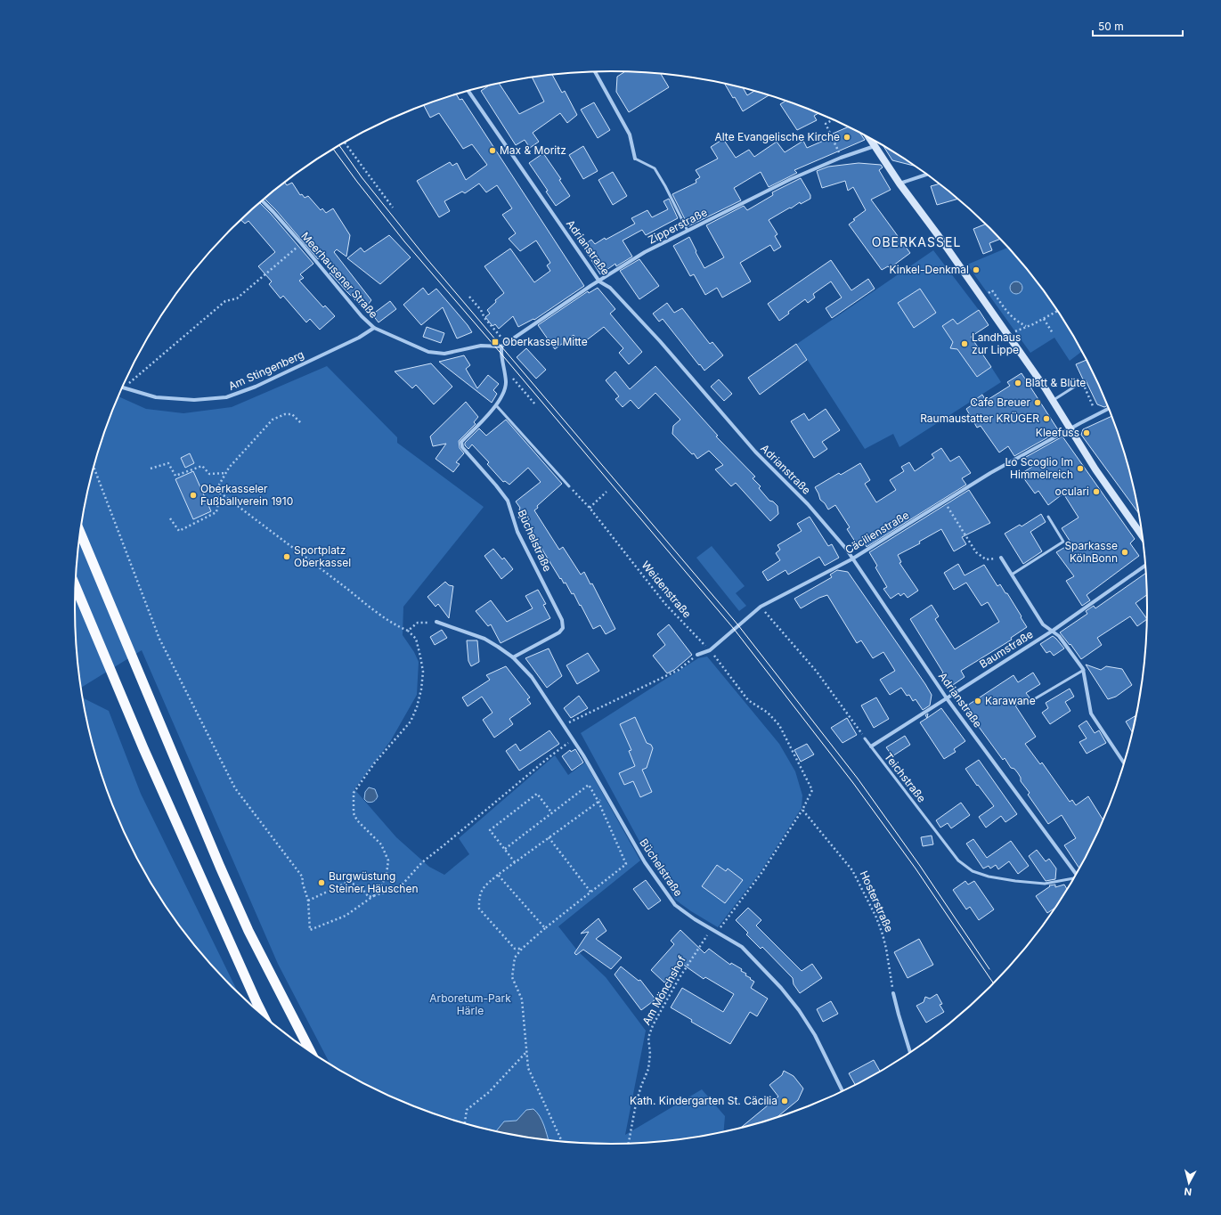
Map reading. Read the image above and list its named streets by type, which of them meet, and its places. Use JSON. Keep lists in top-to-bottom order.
{
  "streets": {
    "street": [
      "Zipperstraße",
      "Adrianstraße",
      "Meerhausener Straße",
      "Am Stingenberg",
      "Cäcilienstraße",
      "Büchelstraße",
      "Baumstraße"
    ],
    "lane": ["Teichstraße"],
    "path": ["Weidenstraße", "Hosterstraße", "Am Mönchshof"]
  },
  "crossings": [
    ["Zipperstraße", "Adrianstraße"],
    ["Zipperstraße", "Meerhausener Straße"],
    ["Zipperstraße", "Büchelstraße"],
    ["Adrianstraße", "Cäcilienstraße"],
    ["Adrianstraße", "Baumstraße"],
    ["Meerhausener Straße", "Am Stingenberg"],
    ["Meerhausener Straße", "Büchelstraße"],
    ["Cäcilienstraße", "Weidenstraße"],
    ["Büchelstraße", "Am Mönchshof"],
    ["Weidenstraße", "Hosterstraße"],
    ["Baumstraße", "Teichstraße"]
  ],
  "districts": ["OBERKASSEL"],
  "parks": ["Arboretum-Park Härle"],
  "places": {
    "other": [
      "Alte Evangelische Kirche",
      "Max & Moritz",
      "Kinkel-Denkmal",
      "Landhaus zur Lippe",
      "Blatt & Blüte",
      "Cafe Breuer",
      "Raumaustatter KRÜGER",
      "Kleefuss",
      "Lo Scoglio Im Himmelreich",
      "oculari",
      "Oberkasseler Fußballverein 1910",
      "Sparkasse KölnBonn",
      "Sportplatz Oberkassel",
      "Karawane",
      "Burgwüstung Steiner Häuschen",
      "Kath. Kindergarten St. Cäcilia"
    ],
    "transit": ["Oberkassel Mitte"]
  },
  "scale_bar": "50 m",
  "north": "bottom"
}
